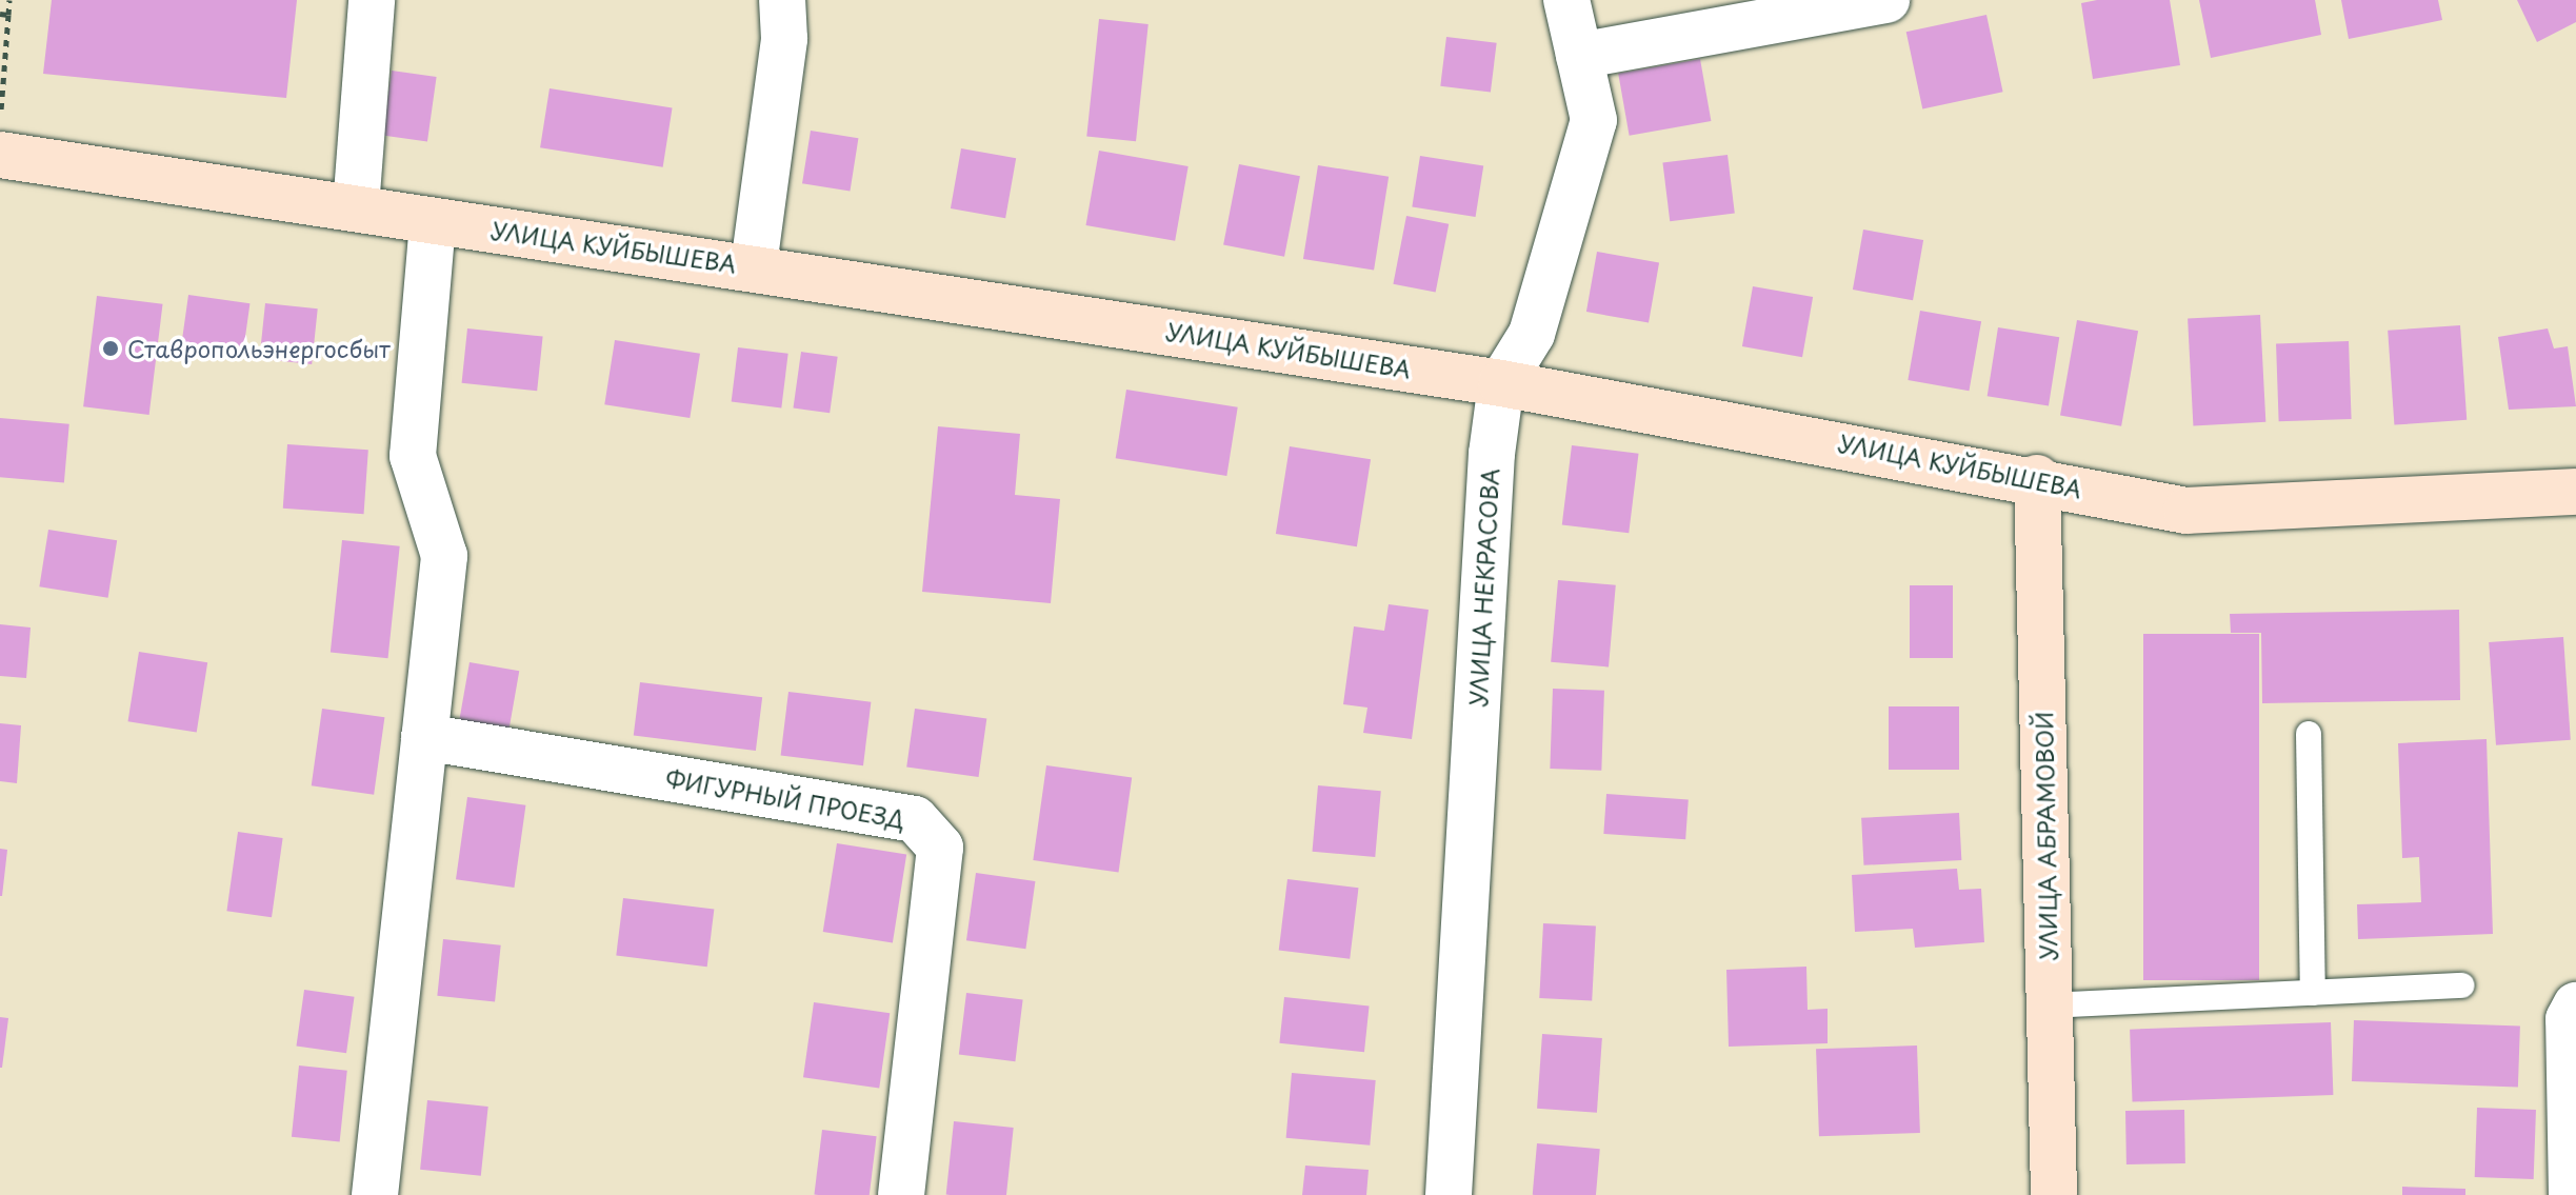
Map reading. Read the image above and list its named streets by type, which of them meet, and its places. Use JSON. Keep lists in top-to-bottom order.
{
  "streets": {
    "street": [
      "УЛИЦА КУЙБЫШЕВА",
      "УЛИЦА НЕКРАСОВА",
      "ФИГУРНЫЙ ПРОЕЗД",
      "УЛИЦА АБРАМОВОЙ"
    ]
  },
  "crossings": [
    ["УЛИЦА КУЙБЫШЕВА", "УЛИЦА НЕКРАСОВА"],
    ["УЛИЦА КУЙБЫШЕВА", "УЛИЦА АБРАМОВОЙ"]
  ],
  "places": ["Ставропольэнергосбыт"]
}
